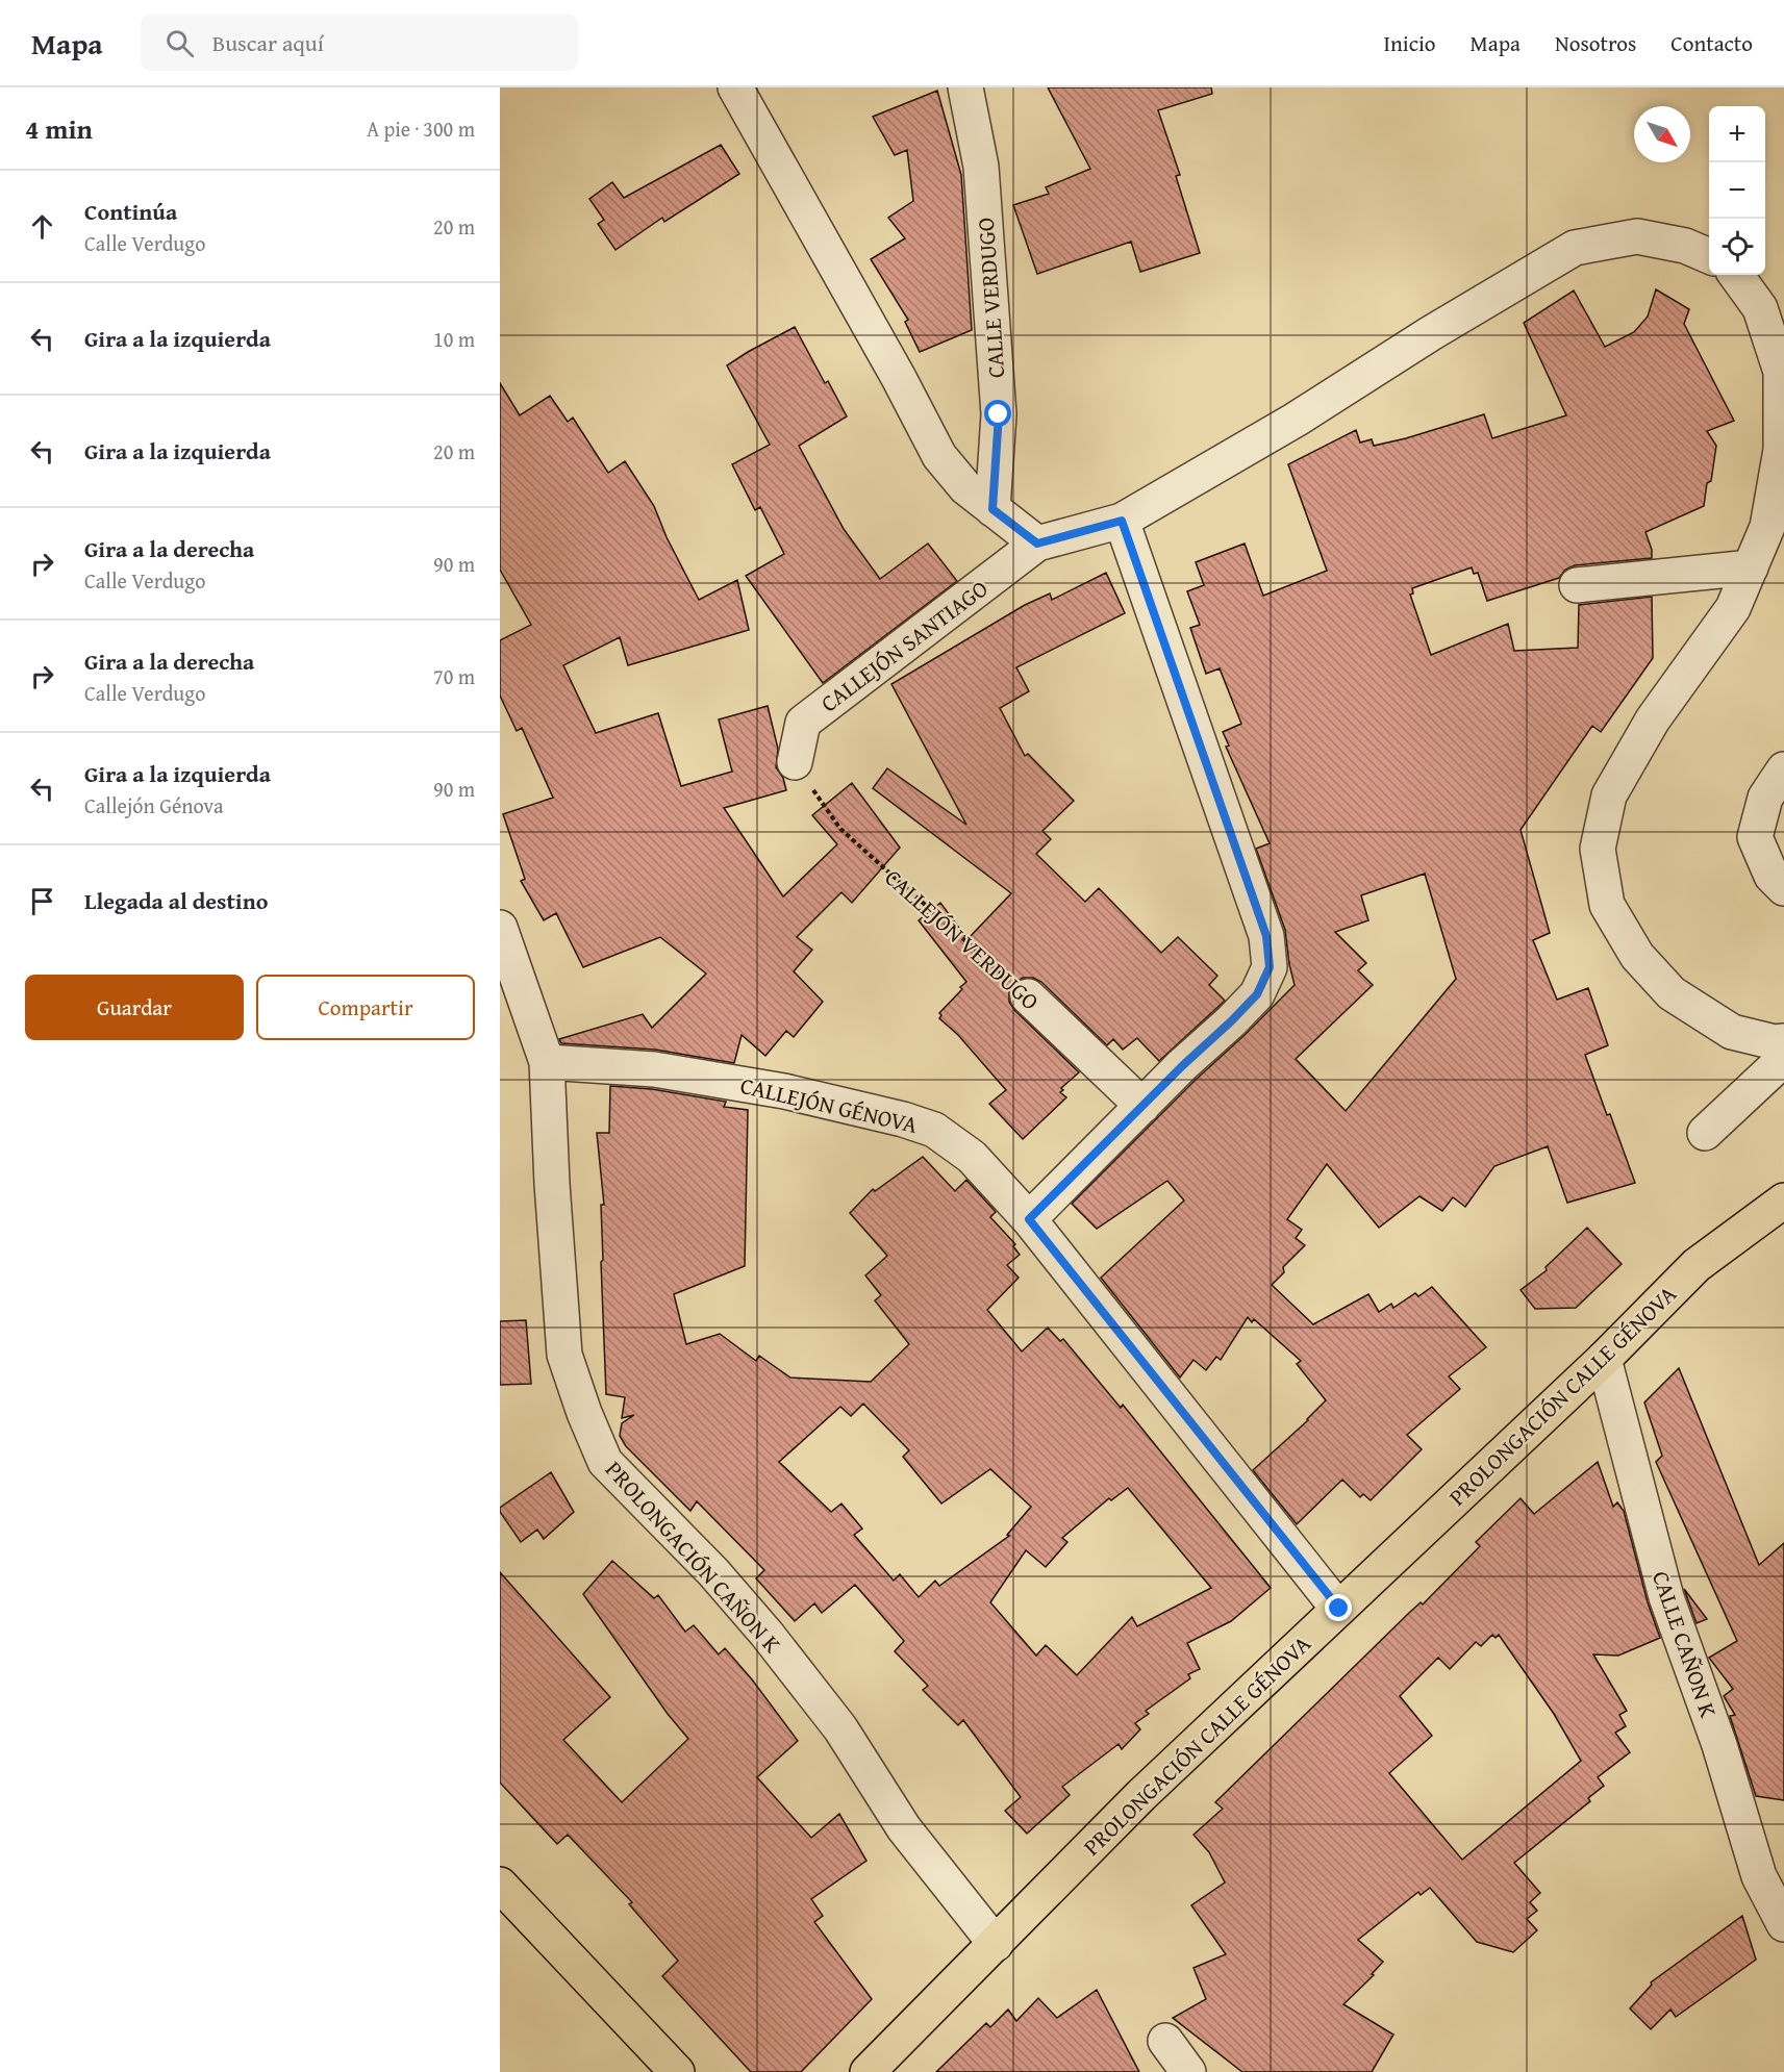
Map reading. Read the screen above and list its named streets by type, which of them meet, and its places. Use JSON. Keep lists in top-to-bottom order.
{
  "streets": {
    "main road": ["PROLONGACIÓN CALLE GÉNOVA"],
    "street": [
      "CALLE VERDUGO",
      "CALLEJÓN SANTIAGO",
      "CALLEJÓN VERDUGO",
      "CALLEJÓN GÉNOVA",
      "PROLONGACIÓN CAÑON K",
      "CALLE CAÑON K"
    ]
  },
  "crossings": [
    ["CALLEJÓN SANTIAGO", "CALLEJÓN VERDUGO"],
    ["CALLEJÓN GÉNOVA", "PROLONGACIÓN CALLE GÉNOVA"],
    ["CALLEJÓN GÉNOVA", "PROLONGACIÓN CAÑON K"],
    ["PROLONGACIÓN CALLE GÉNOVA", "PROLONGACIÓN CAÑON K"],
    ["PROLONGACIÓN CALLE GÉNOVA", "CALLE CAÑON K"]
  ],
  "north": "bottom right",
  "page": {
    "header": "Mapa",
    "search": "Buscar aquí",
    "nav": [
      "Inicio",
      "Mapa",
      "Nosotros",
      "Contacto"
    ],
    "heading": ["4 min", "A pie · 300 m"],
    "map_buttons": ["+", "−"],
    "list": [
      ["Continúa", "Calle Verdugo", "20 m"],
      ["Gira a la izquierda", "10 m"],
      ["Gira a la izquierda", "20 m"],
      ["Gira a la derecha", "Calle Verdugo", "90 m"],
      ["Gira a la derecha", "Calle Verdugo", "70 m"],
      ["Gira a la izquierda", "Callejón Génova", "90 m"],
      "Llegada al destino"
    ],
    "buttons": ["Guardar", "Compartir"]
  }
}
